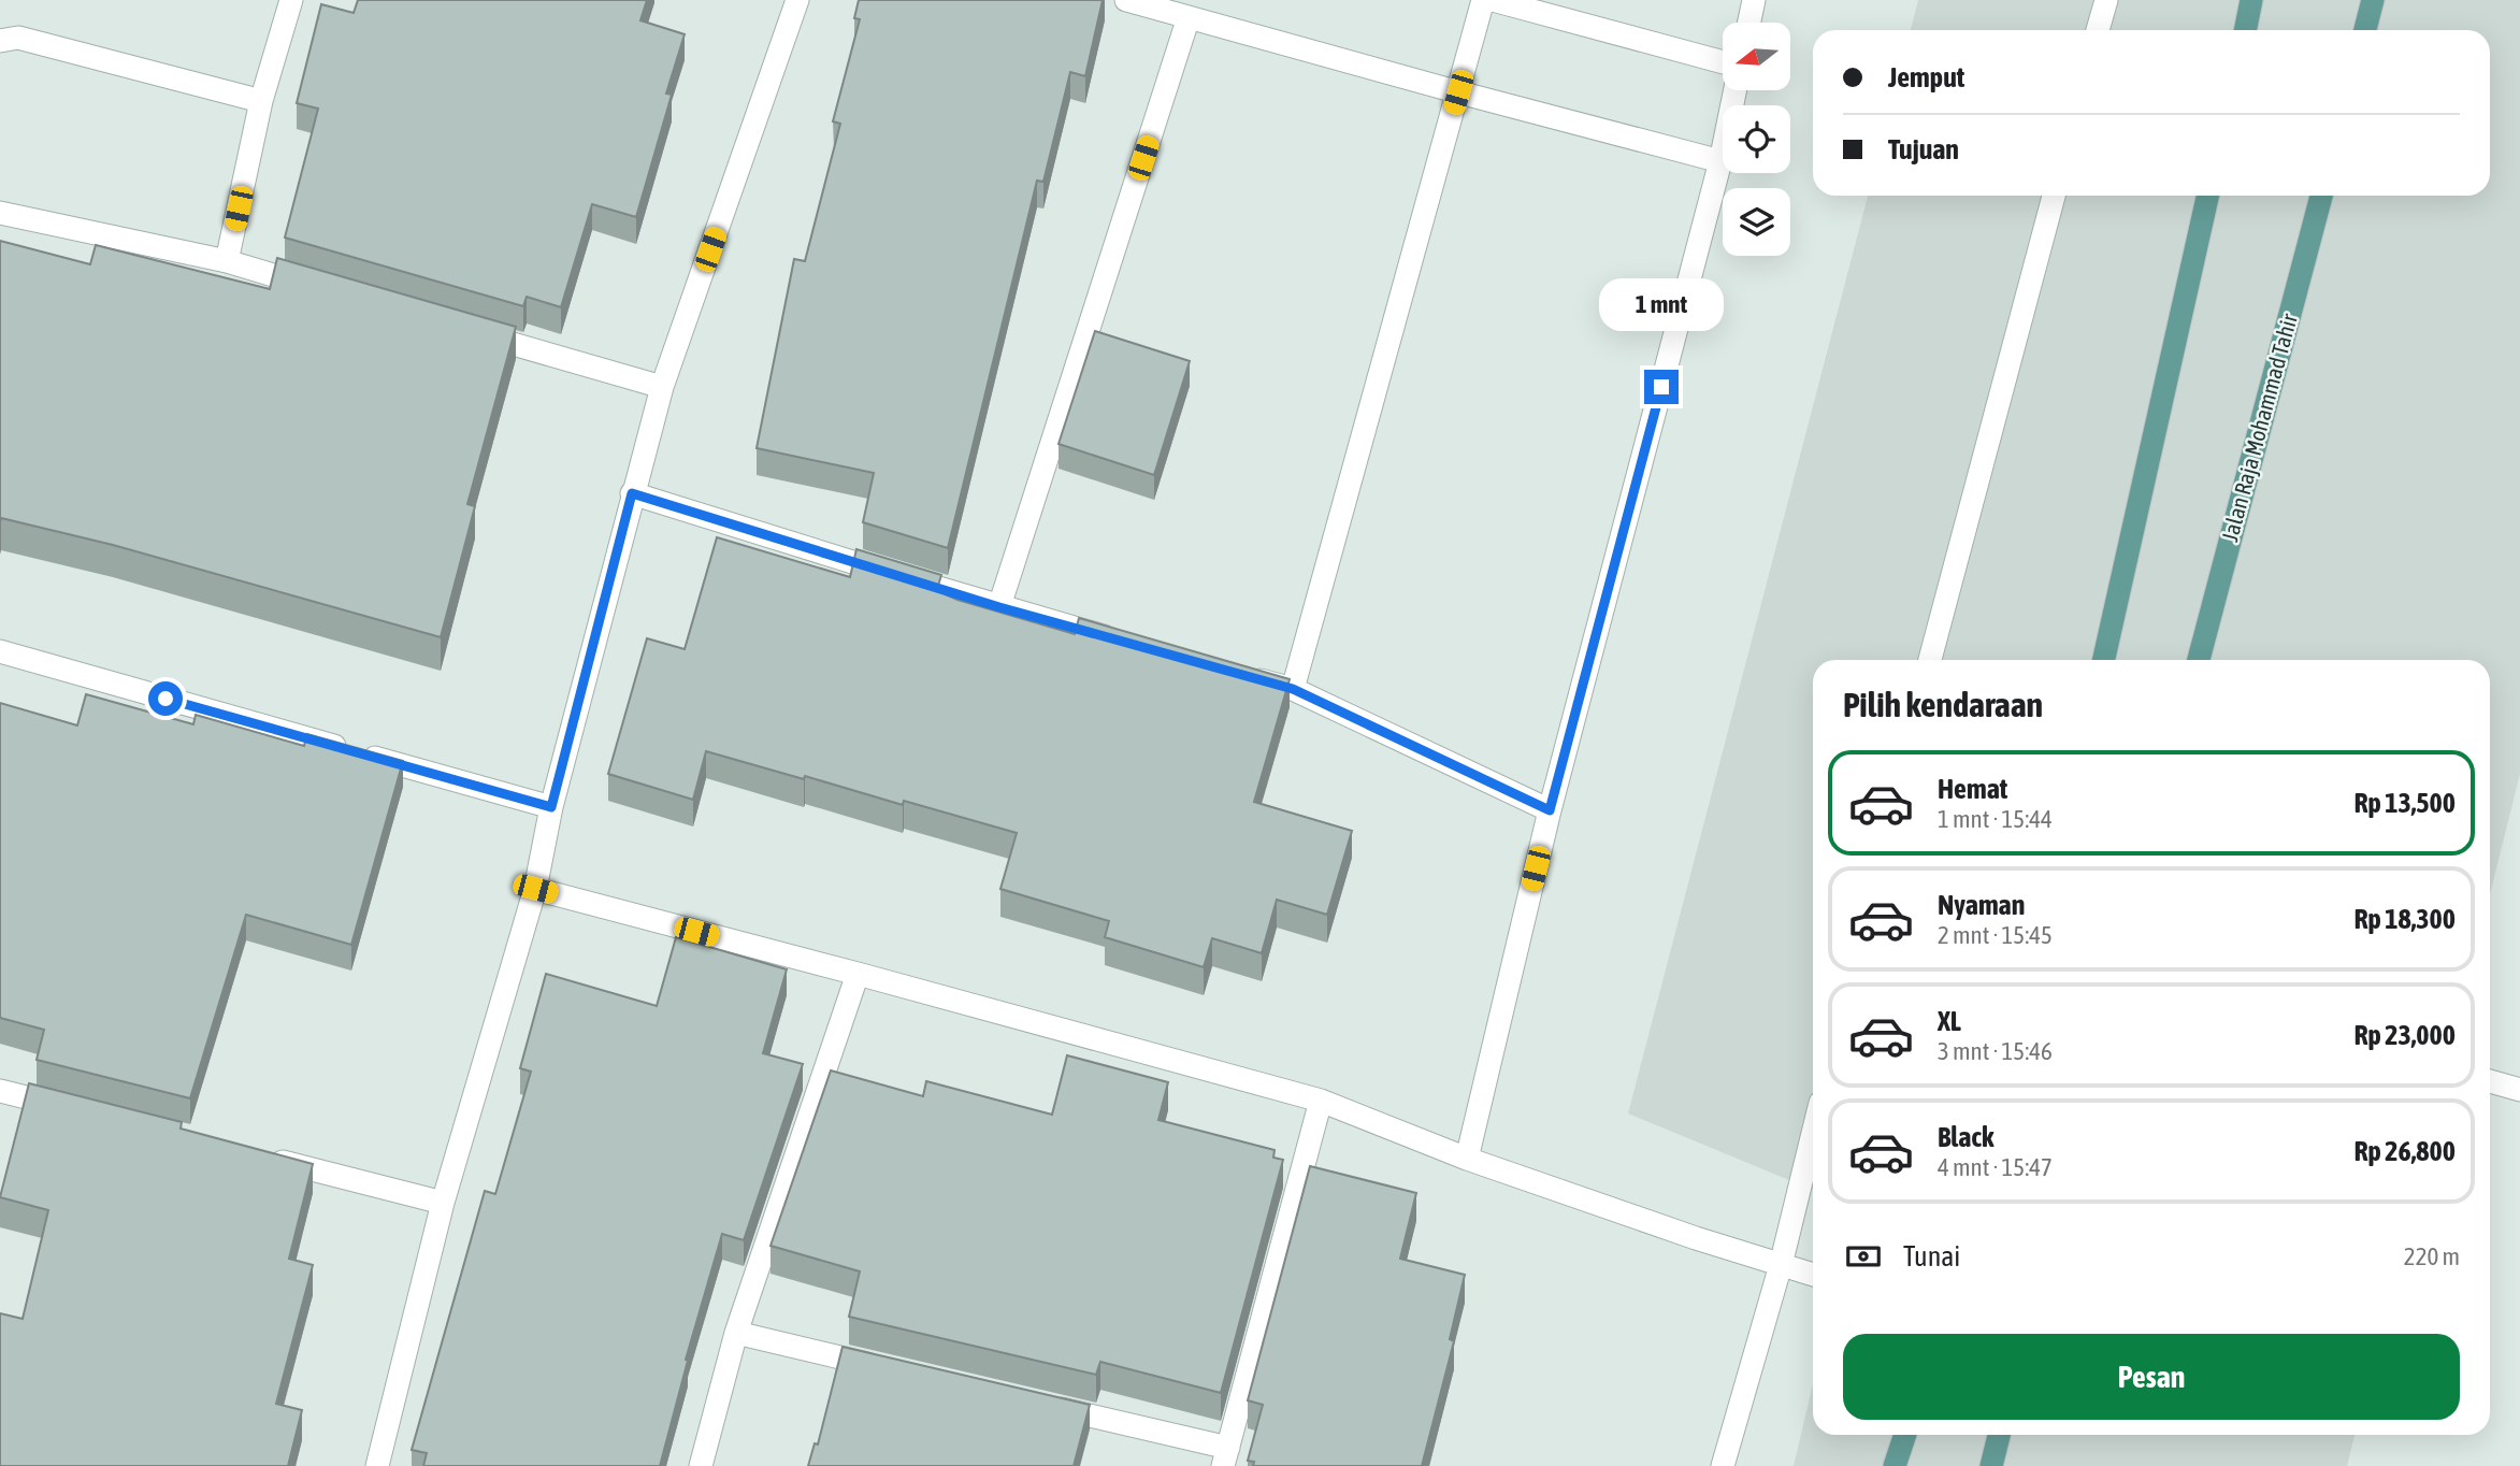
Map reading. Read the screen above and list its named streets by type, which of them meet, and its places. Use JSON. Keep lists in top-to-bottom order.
{
  "streets": {
    "main road": ["Jalan Raja Mohammad Tahir"]
  },
  "north": "left",
  "page": {
    "banner": ["Jemput", "Tujuan"],
    "bubble": "1 mnt",
    "heading": "Pilih kendaraan",
    "list": [
      {
        "name": "Hemat",
        "note": "1 mnt · 15:44",
        "value": "Rp 13,500"
      },
      {
        "name": "Nyaman",
        "note": "2 mnt · 15:45",
        "value": "Rp 18,300"
      },
      {
        "name": "XL",
        "note": "3 mnt · 15:46",
        "value": "Rp 23,000"
      },
      {
        "name": "Black",
        "note": "4 mnt · 15:47",
        "value": "Rp 26,800"
      }
    ],
    "pay": ["Tunai", "220 m"],
    "buttons": "Pesan"
  }
}
